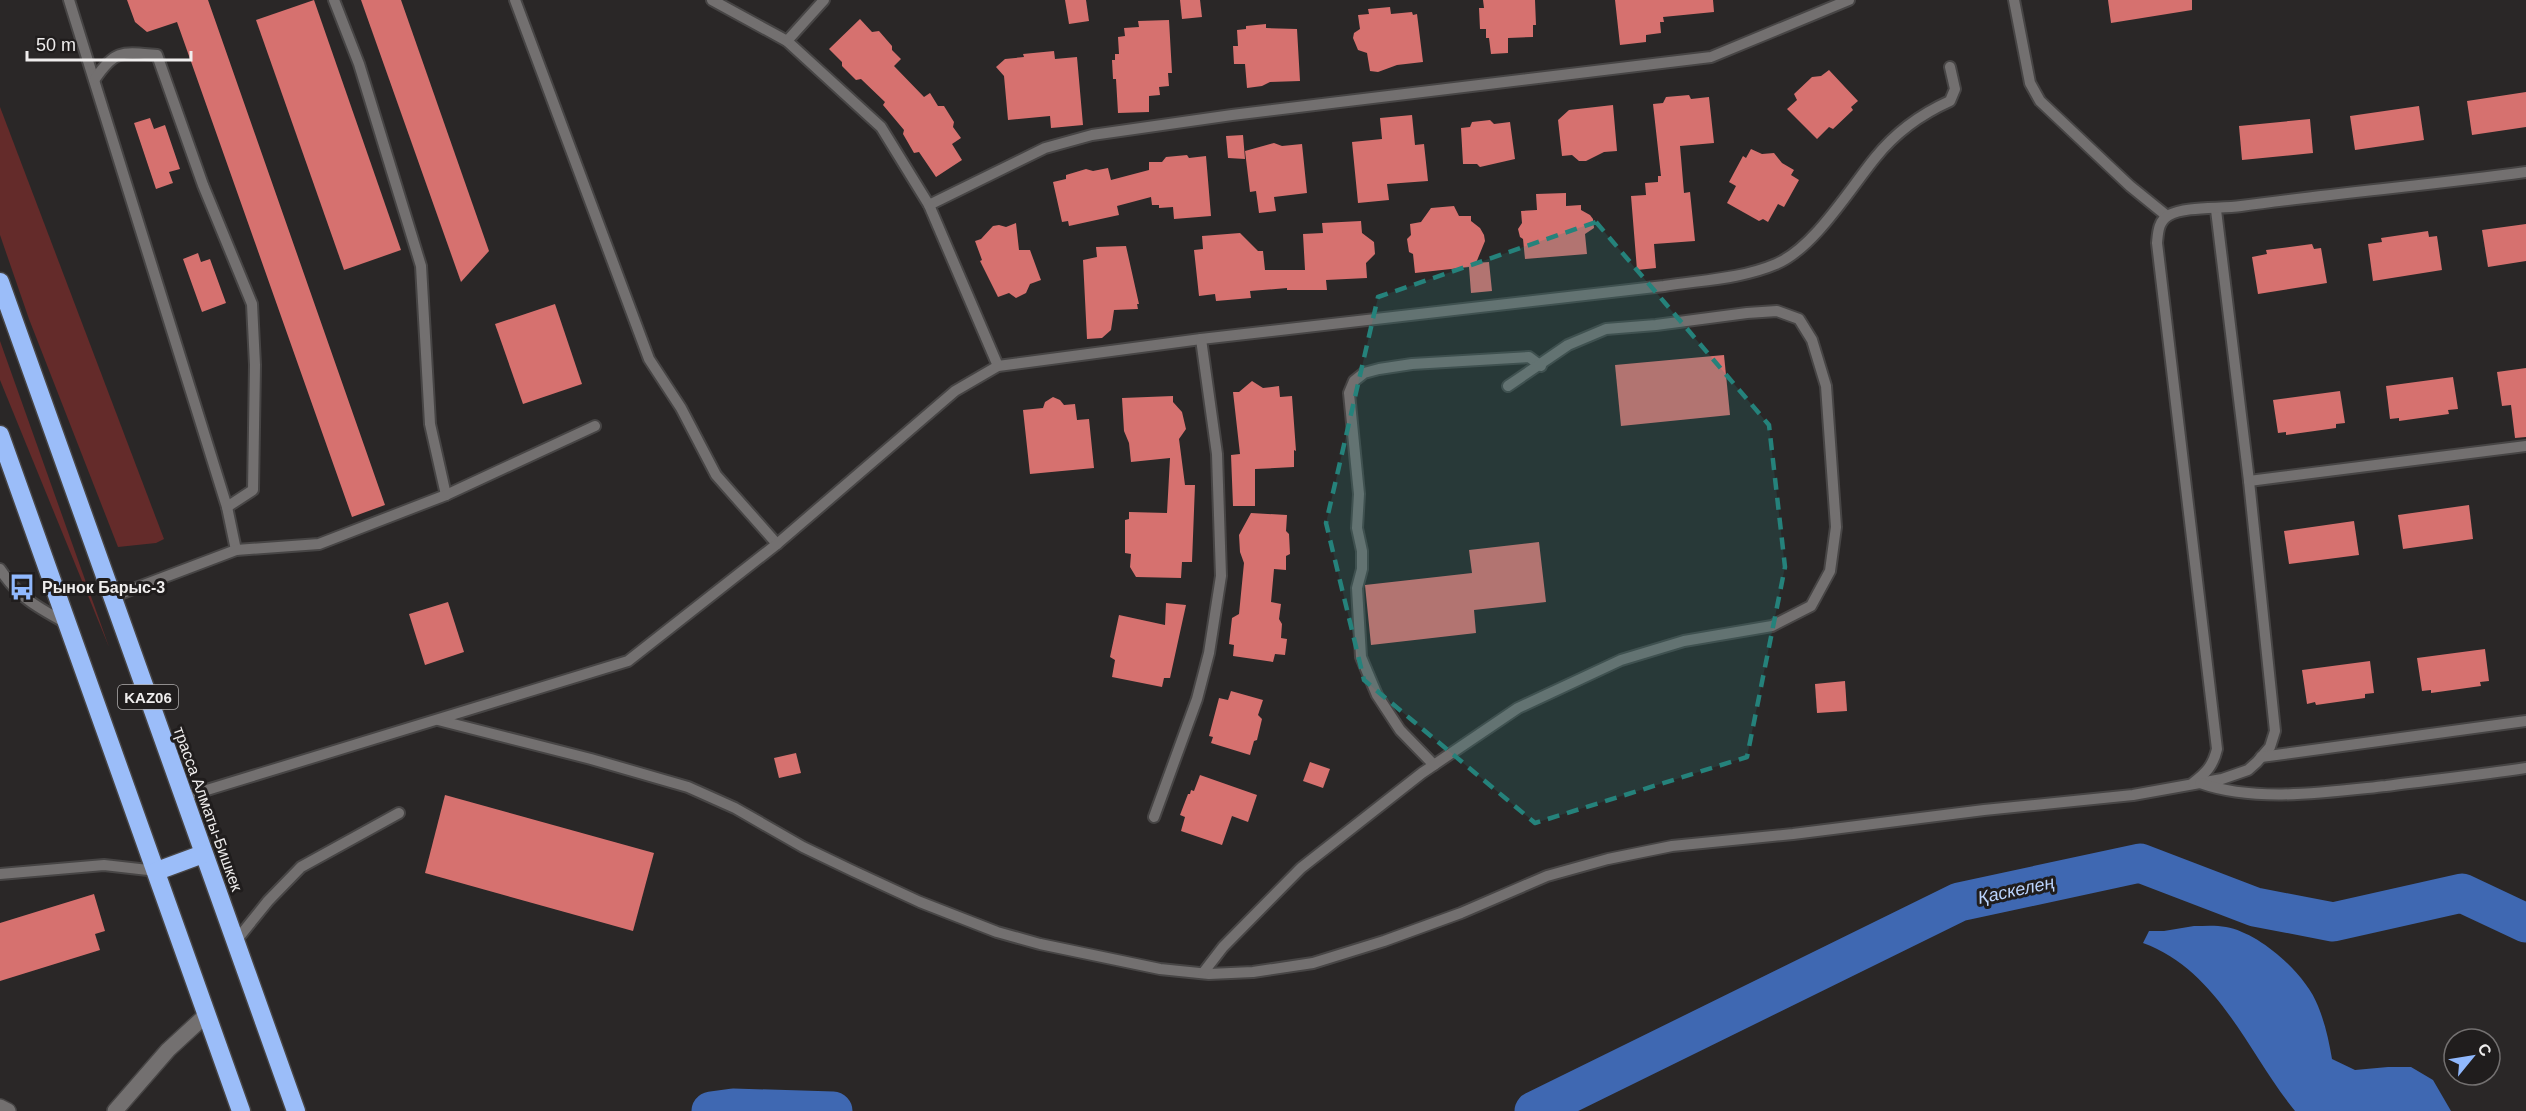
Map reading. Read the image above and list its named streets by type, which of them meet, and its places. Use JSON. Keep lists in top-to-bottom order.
{
  "streets": {
    "highway": ["KАZ06", "трасса Алматы-Бишкек"]
  },
  "water": ["Қаскелең"],
  "places": {
    "bus stop": ["Рынок Барыс-3"]
  },
  "scale_bar": "50 m",
  "north": "top right"
}
